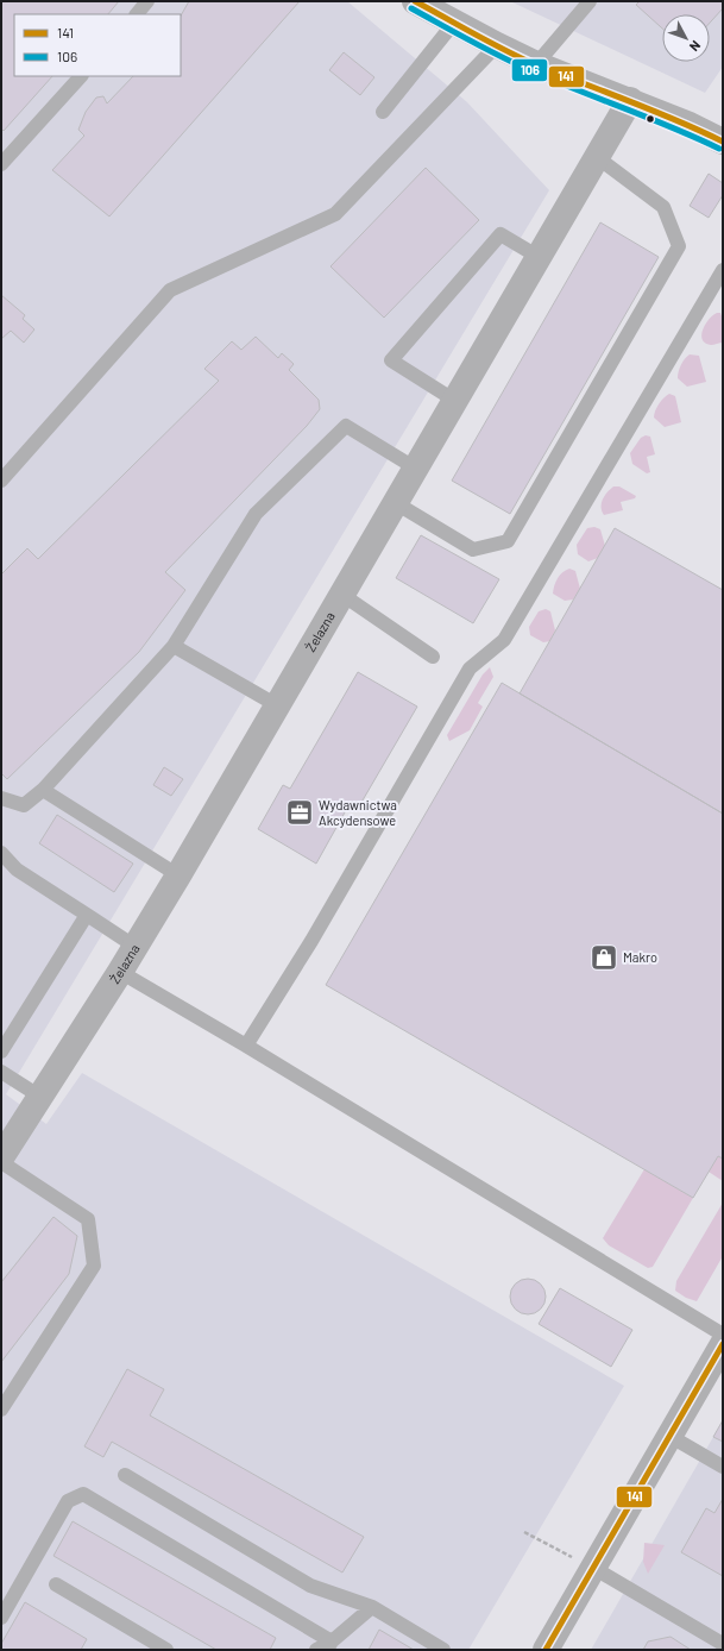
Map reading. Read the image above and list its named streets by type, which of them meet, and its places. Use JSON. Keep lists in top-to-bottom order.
{
  "streets": {
    "street": ["Żelazna"]
  },
  "places": {
    "office": ["Wydawnictwa Akcydensowe"],
    "shop": ["Makro"]
  },
  "lines": ["transit line 141", "transit line 106"],
  "legend": ["141", "106"],
  "north": "bottom right"
}
